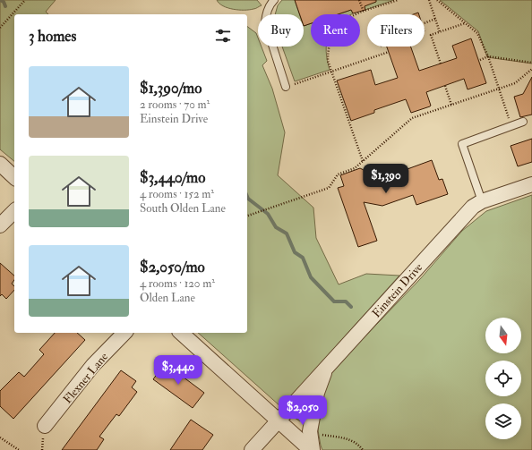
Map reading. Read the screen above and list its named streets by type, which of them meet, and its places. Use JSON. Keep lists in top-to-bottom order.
{
  "streets": {
    "street": ["Einstein Drive", "Flexner Lane"]
  },
  "north": "bottom",
  "page": {
    "chip": ["Buy", "Rent", "Filters"],
    "heading": "3 homes",
    "list": [
      {
        "name": "$1,390/mo",
        "note": "2 rooms · 70 m² · Einstein Drive"
      },
      {
        "name": "$3,440/mo",
        "note": "4 rooms · 152 m² · South Olden Lane"
      },
      {
        "name": "$2,050/mo",
        "note": "4 rooms · 120 m² · Olden Lane"
      }
    ],
    "price": ["$1,390", "$3,440", "$2,050"]
  }
}
